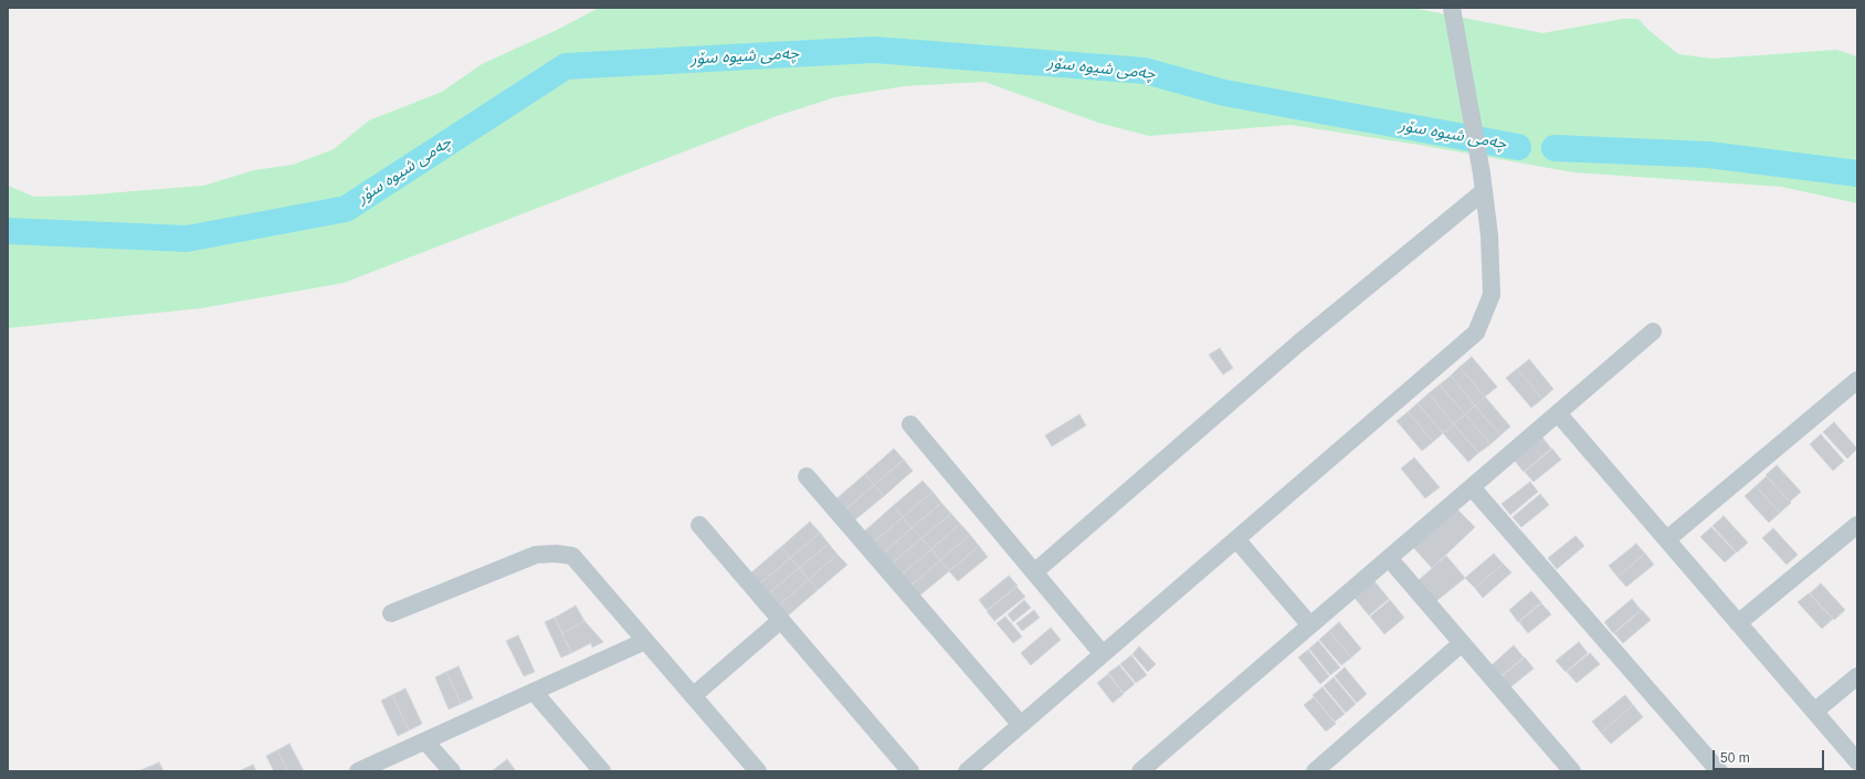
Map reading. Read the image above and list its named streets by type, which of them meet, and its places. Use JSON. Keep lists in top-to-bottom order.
{
  "water": ["چەمی شیوە سۆر"],
  "scale_bar": "50 m"
}
